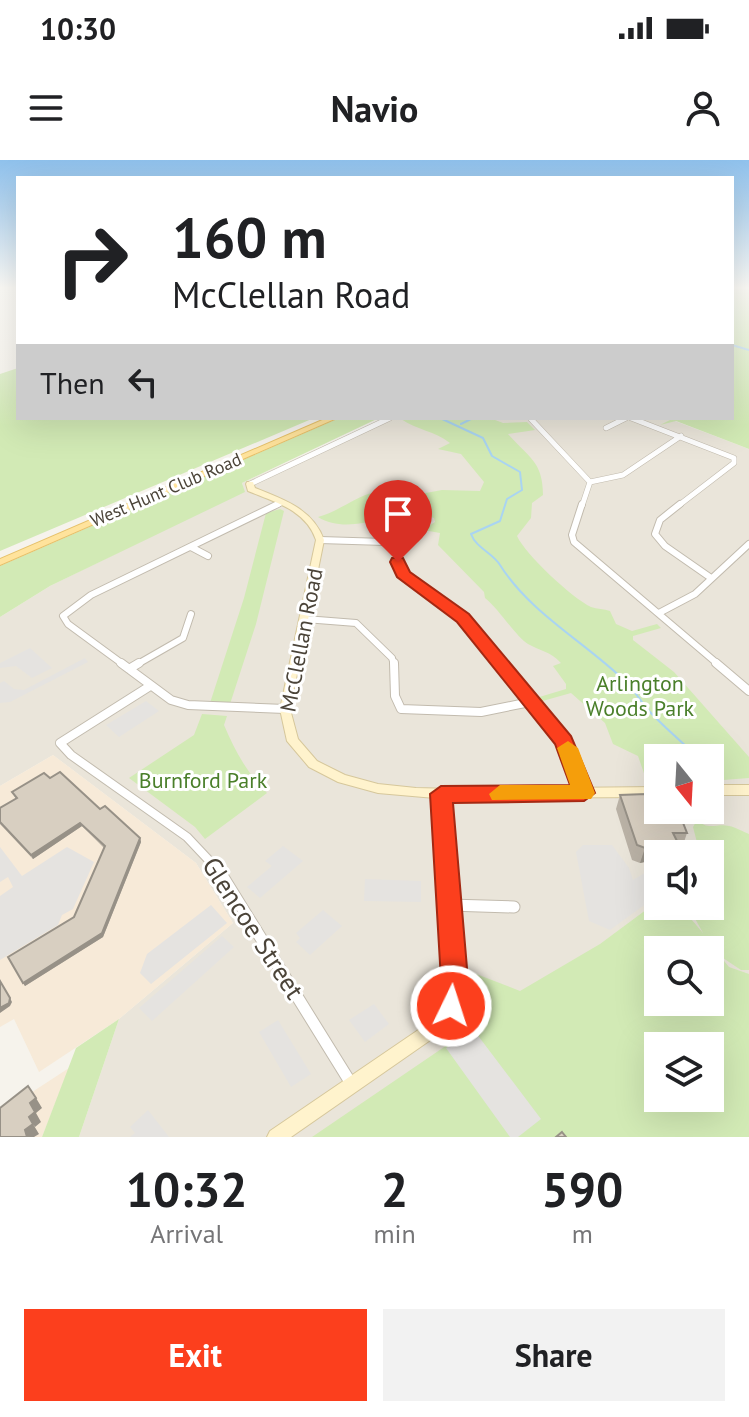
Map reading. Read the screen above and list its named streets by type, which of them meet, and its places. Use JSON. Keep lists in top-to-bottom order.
{
  "streets": {
    "main road": ["West Hunt Club Road"],
    "street": ["McClellan Road", "Glencoe Street"]
  },
  "parks": ["Arlington Woods Park", "Burnford Park"],
  "north": "bottom",
  "page": {
    "status": "10:30",
    "header": "Navio",
    "turn": ["160 m", "McClellan Road"],
    "then": "Then",
    "eta": [
      "10:32",
      "Arrival",
      "2",
      "min",
      "590",
      "m"
    ],
    "buttons": ["Exit", "Share"]
  }
}
